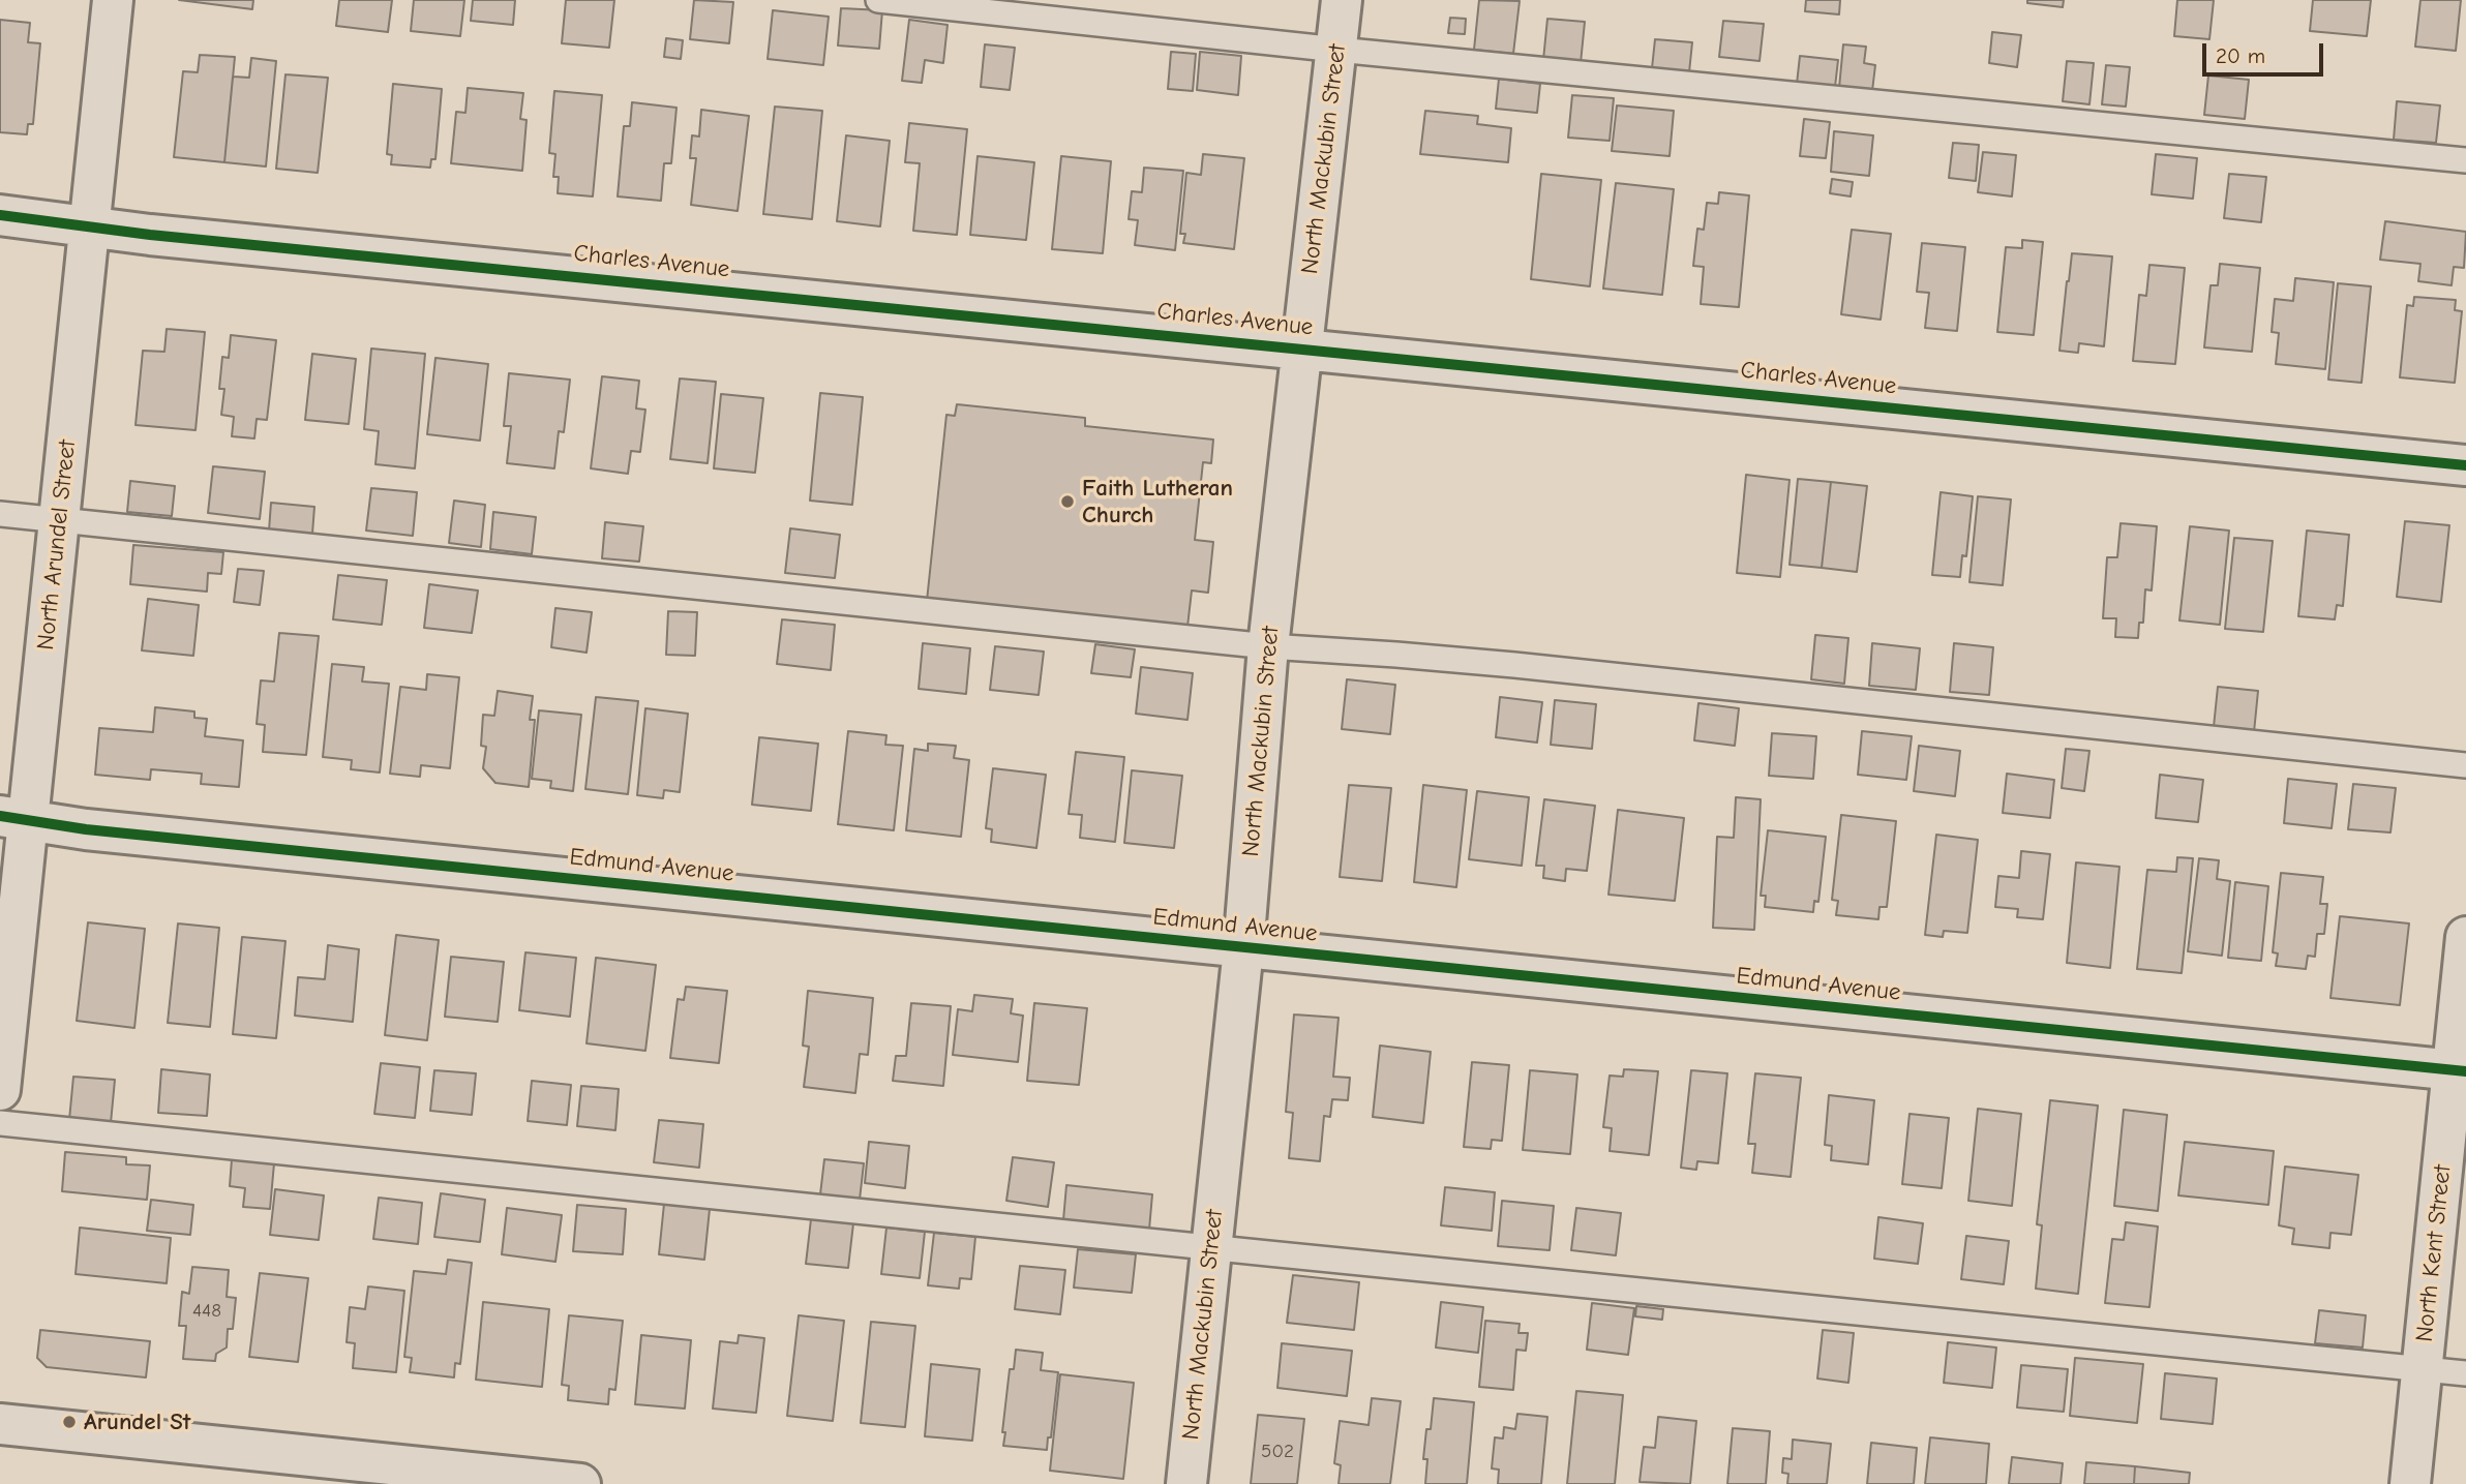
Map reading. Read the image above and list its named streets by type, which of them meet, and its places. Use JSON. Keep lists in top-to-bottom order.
{
  "streets": {
    "street": [
      "North Mackubin Street",
      "Charles Avenue",
      "North Arundel Street",
      "Edmund Avenue",
      "North Kent Street"
    ]
  },
  "crossings": [
    ["North Mackubin Street", "Charles Avenue"],
    ["North Mackubin Street", "Edmund Avenue"],
    ["Charles Avenue", "North Arundel Street"],
    ["North Arundel Street", "Edmund Avenue"],
    ["Edmund Avenue", "North Kent Street"]
  ],
  "places": ["Faith Lutheran Church", "Arundel St"],
  "house_numbers": ["448", "502"],
  "scale_bar": "20 m"
}
